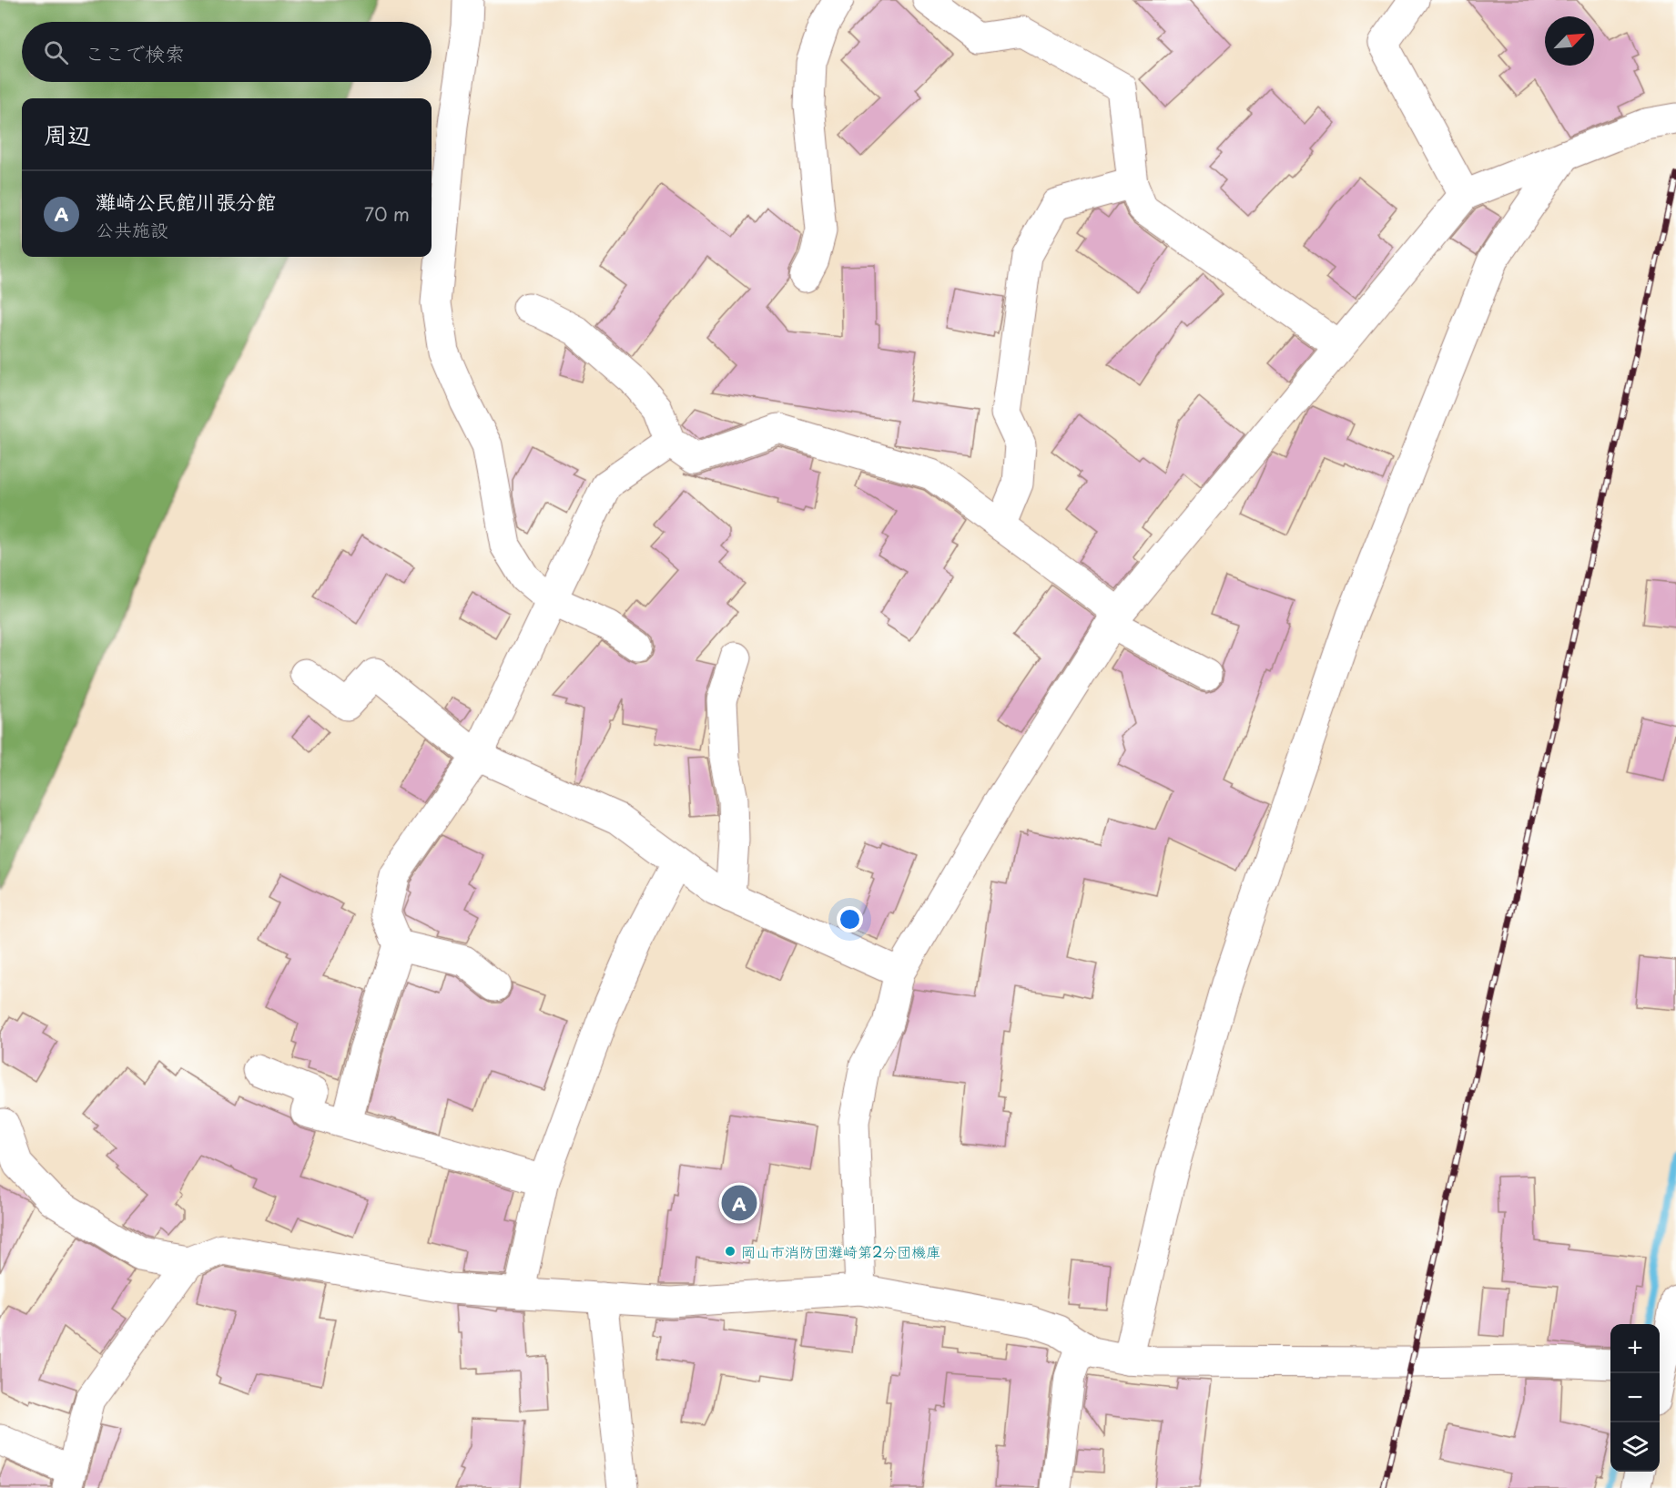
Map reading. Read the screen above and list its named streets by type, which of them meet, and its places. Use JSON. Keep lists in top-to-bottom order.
{
  "places": ["岡山市消防団灘崎第2分団機庫"],
  "north": "top right",
  "page": {
    "search": "ここで検索",
    "heading": "周辺",
    "list": [
      {
        "mark": "A",
        "name": "灘崎公民館川張分館",
        "note": "公共施設",
        "value": "70 m"
      }
    ],
    "pins": "A",
    "map_buttons": ["+", "−"]
  }
}
